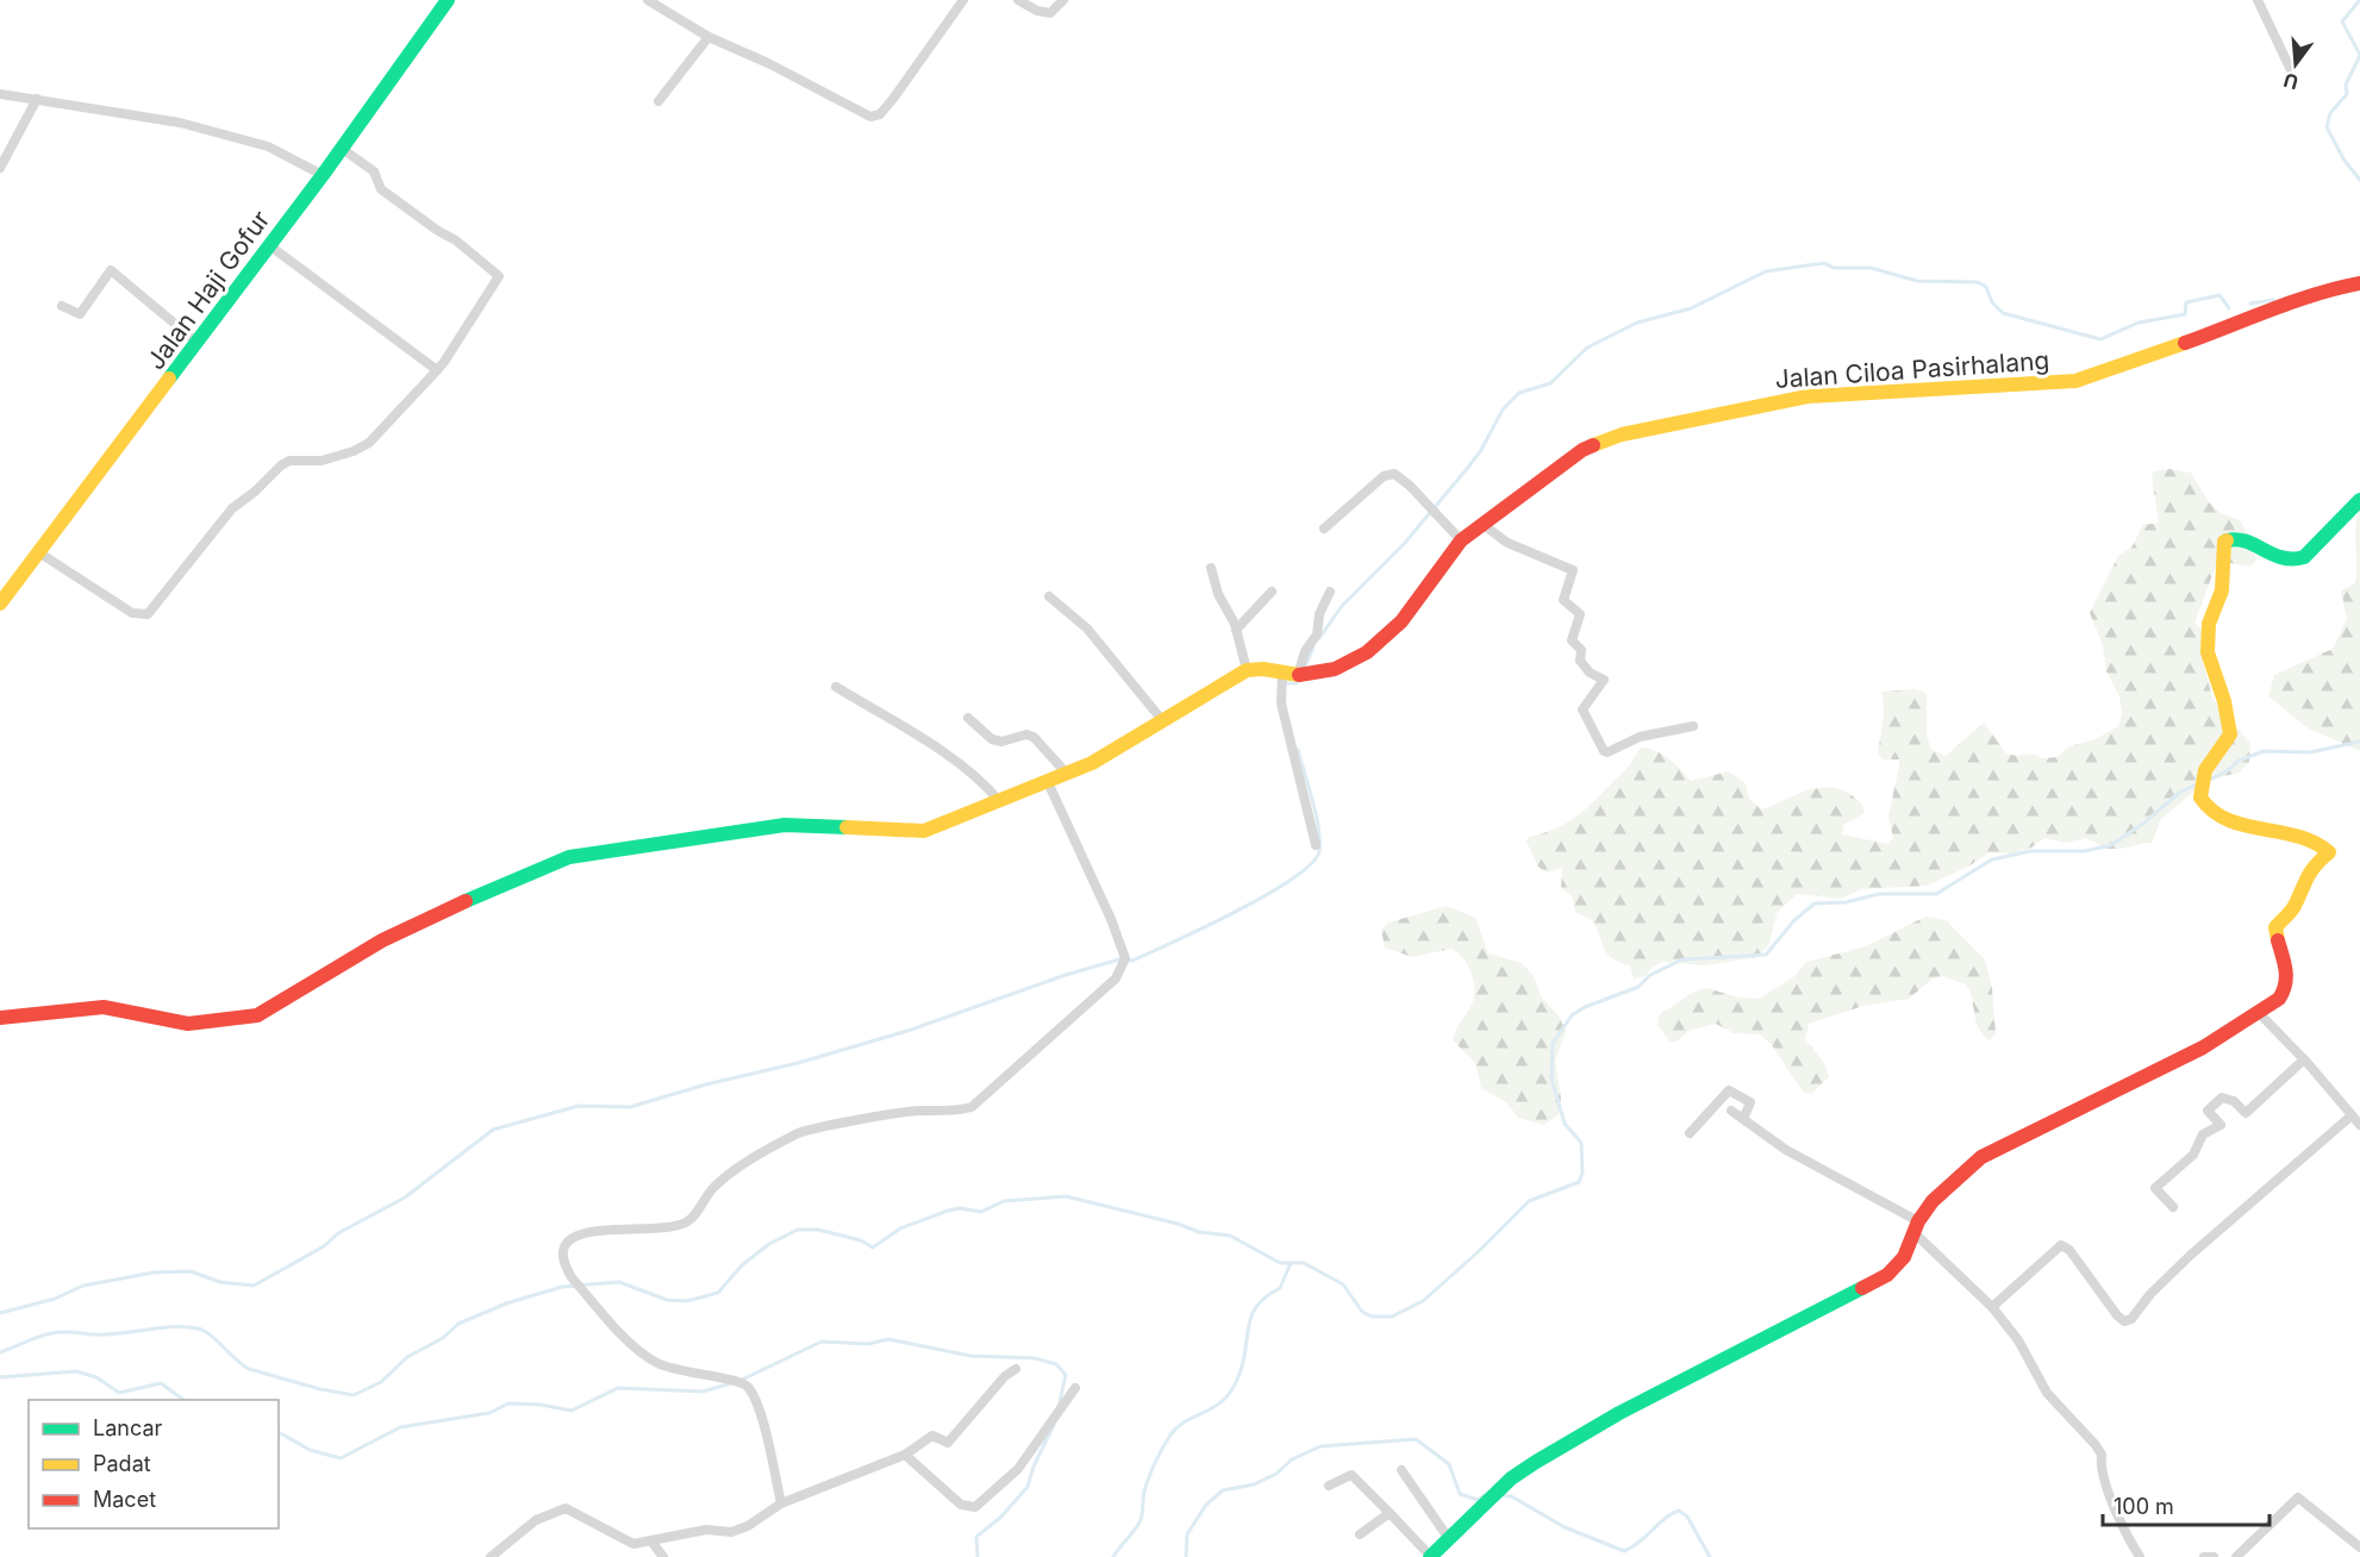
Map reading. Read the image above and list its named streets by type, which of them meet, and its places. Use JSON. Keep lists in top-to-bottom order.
{
  "streets": {
    "main road": ["Jalan Haji Gofur", "Jalan Ciloa Pasirhalang"]
  },
  "legend": ["Lancar", "Padat", "Macet"],
  "scale_bar": "100 m",
  "north": "bottom"
}
